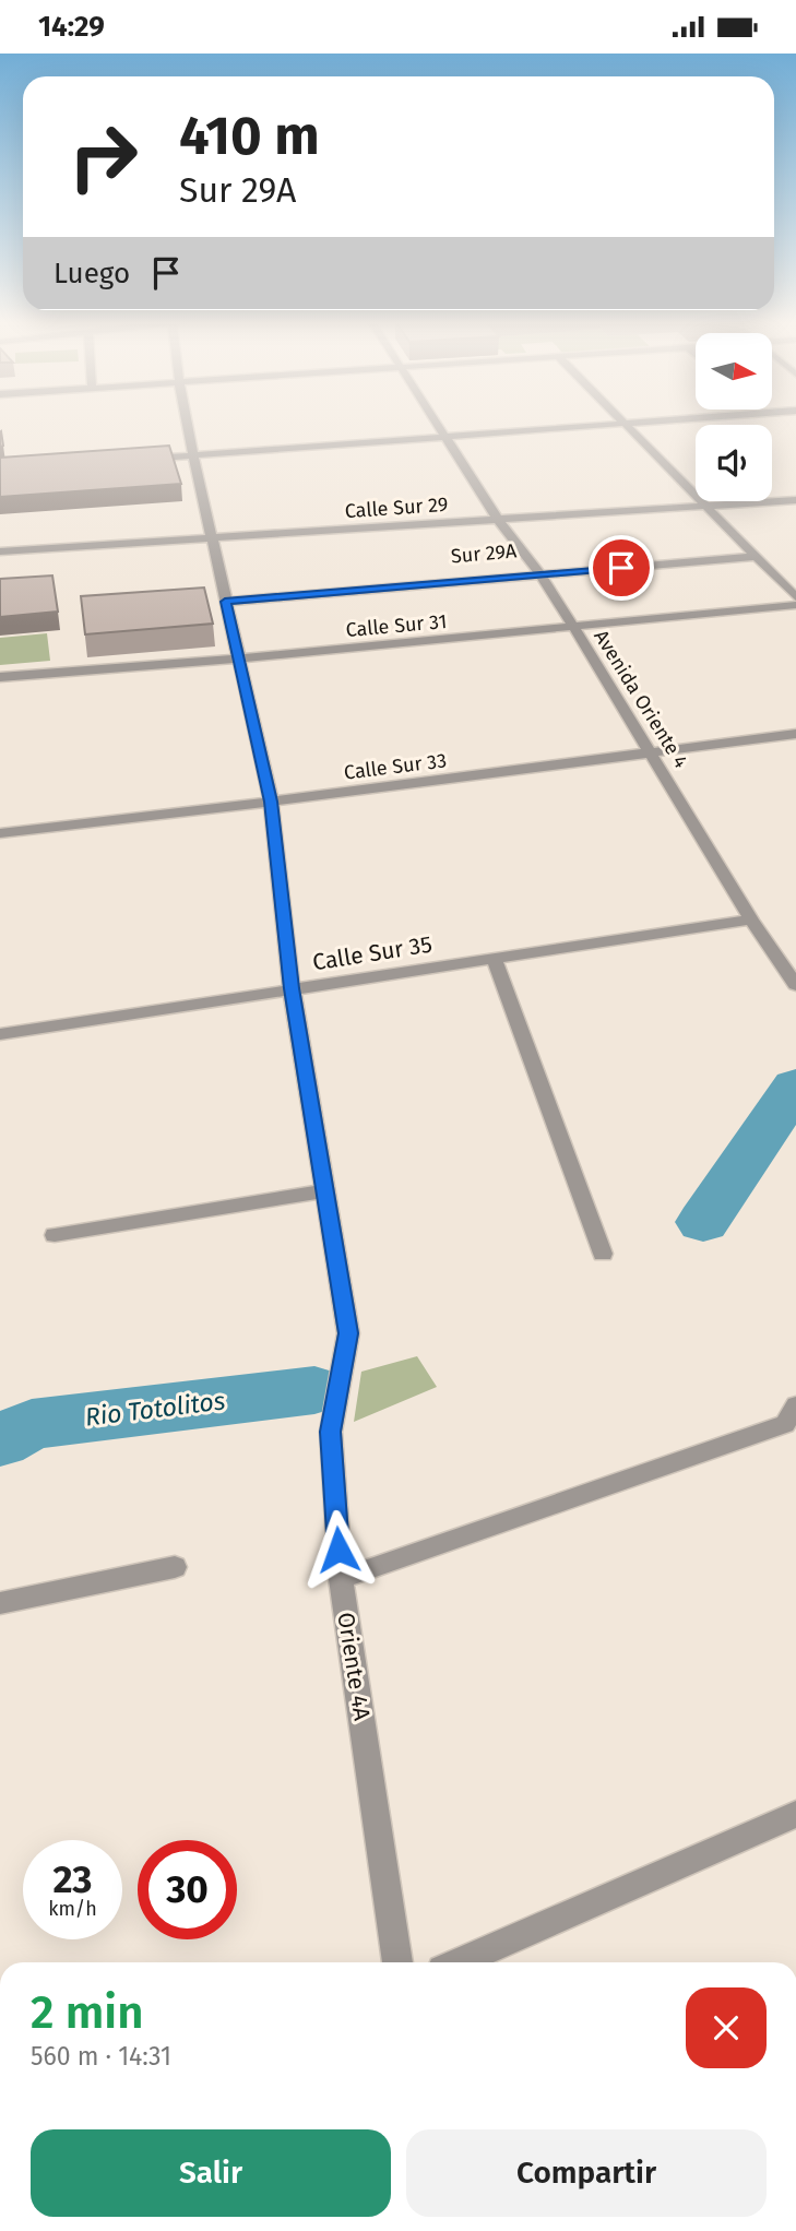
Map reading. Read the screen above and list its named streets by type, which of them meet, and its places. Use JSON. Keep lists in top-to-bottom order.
{
  "streets": {
    "street": [
      "Calle Sur 29",
      "Sur 29A",
      "Calle Sur 31",
      "Avenida Oriente 4",
      "Calle Sur 33",
      "Calle Sur 35",
      "Oriente 4A"
    ]
  },
  "crossings": [
    ["Calle Sur 29", "Avenida Oriente 4"],
    ["Calle Sur 29", "Oriente 4A"],
    ["Sur 29A", "Avenida Oriente 4"],
    ["Sur 29A", "Oriente 4A"],
    ["Calle Sur 31", "Avenida Oriente 4"],
    ["Calle Sur 31", "Oriente 4A"],
    ["Avenida Oriente 4", "Calle Sur 33"],
    ["Avenida Oriente 4", "Calle Sur 35"],
    ["Calle Sur 33", "Oriente 4A"],
    ["Calle Sur 35", "Oriente 4A"]
  ],
  "water": ["Rio Totolitos"],
  "north": "right",
  "page": {
    "status": "14:29",
    "turn": ["410 m", "Sur 29A"],
    "then": "Luego",
    "speed": "23 km/h",
    "limit": "30",
    "heading": ["2 min", "560 m · 14:31"],
    "buttons": ["Salir", "Compartir"]
  }
}
